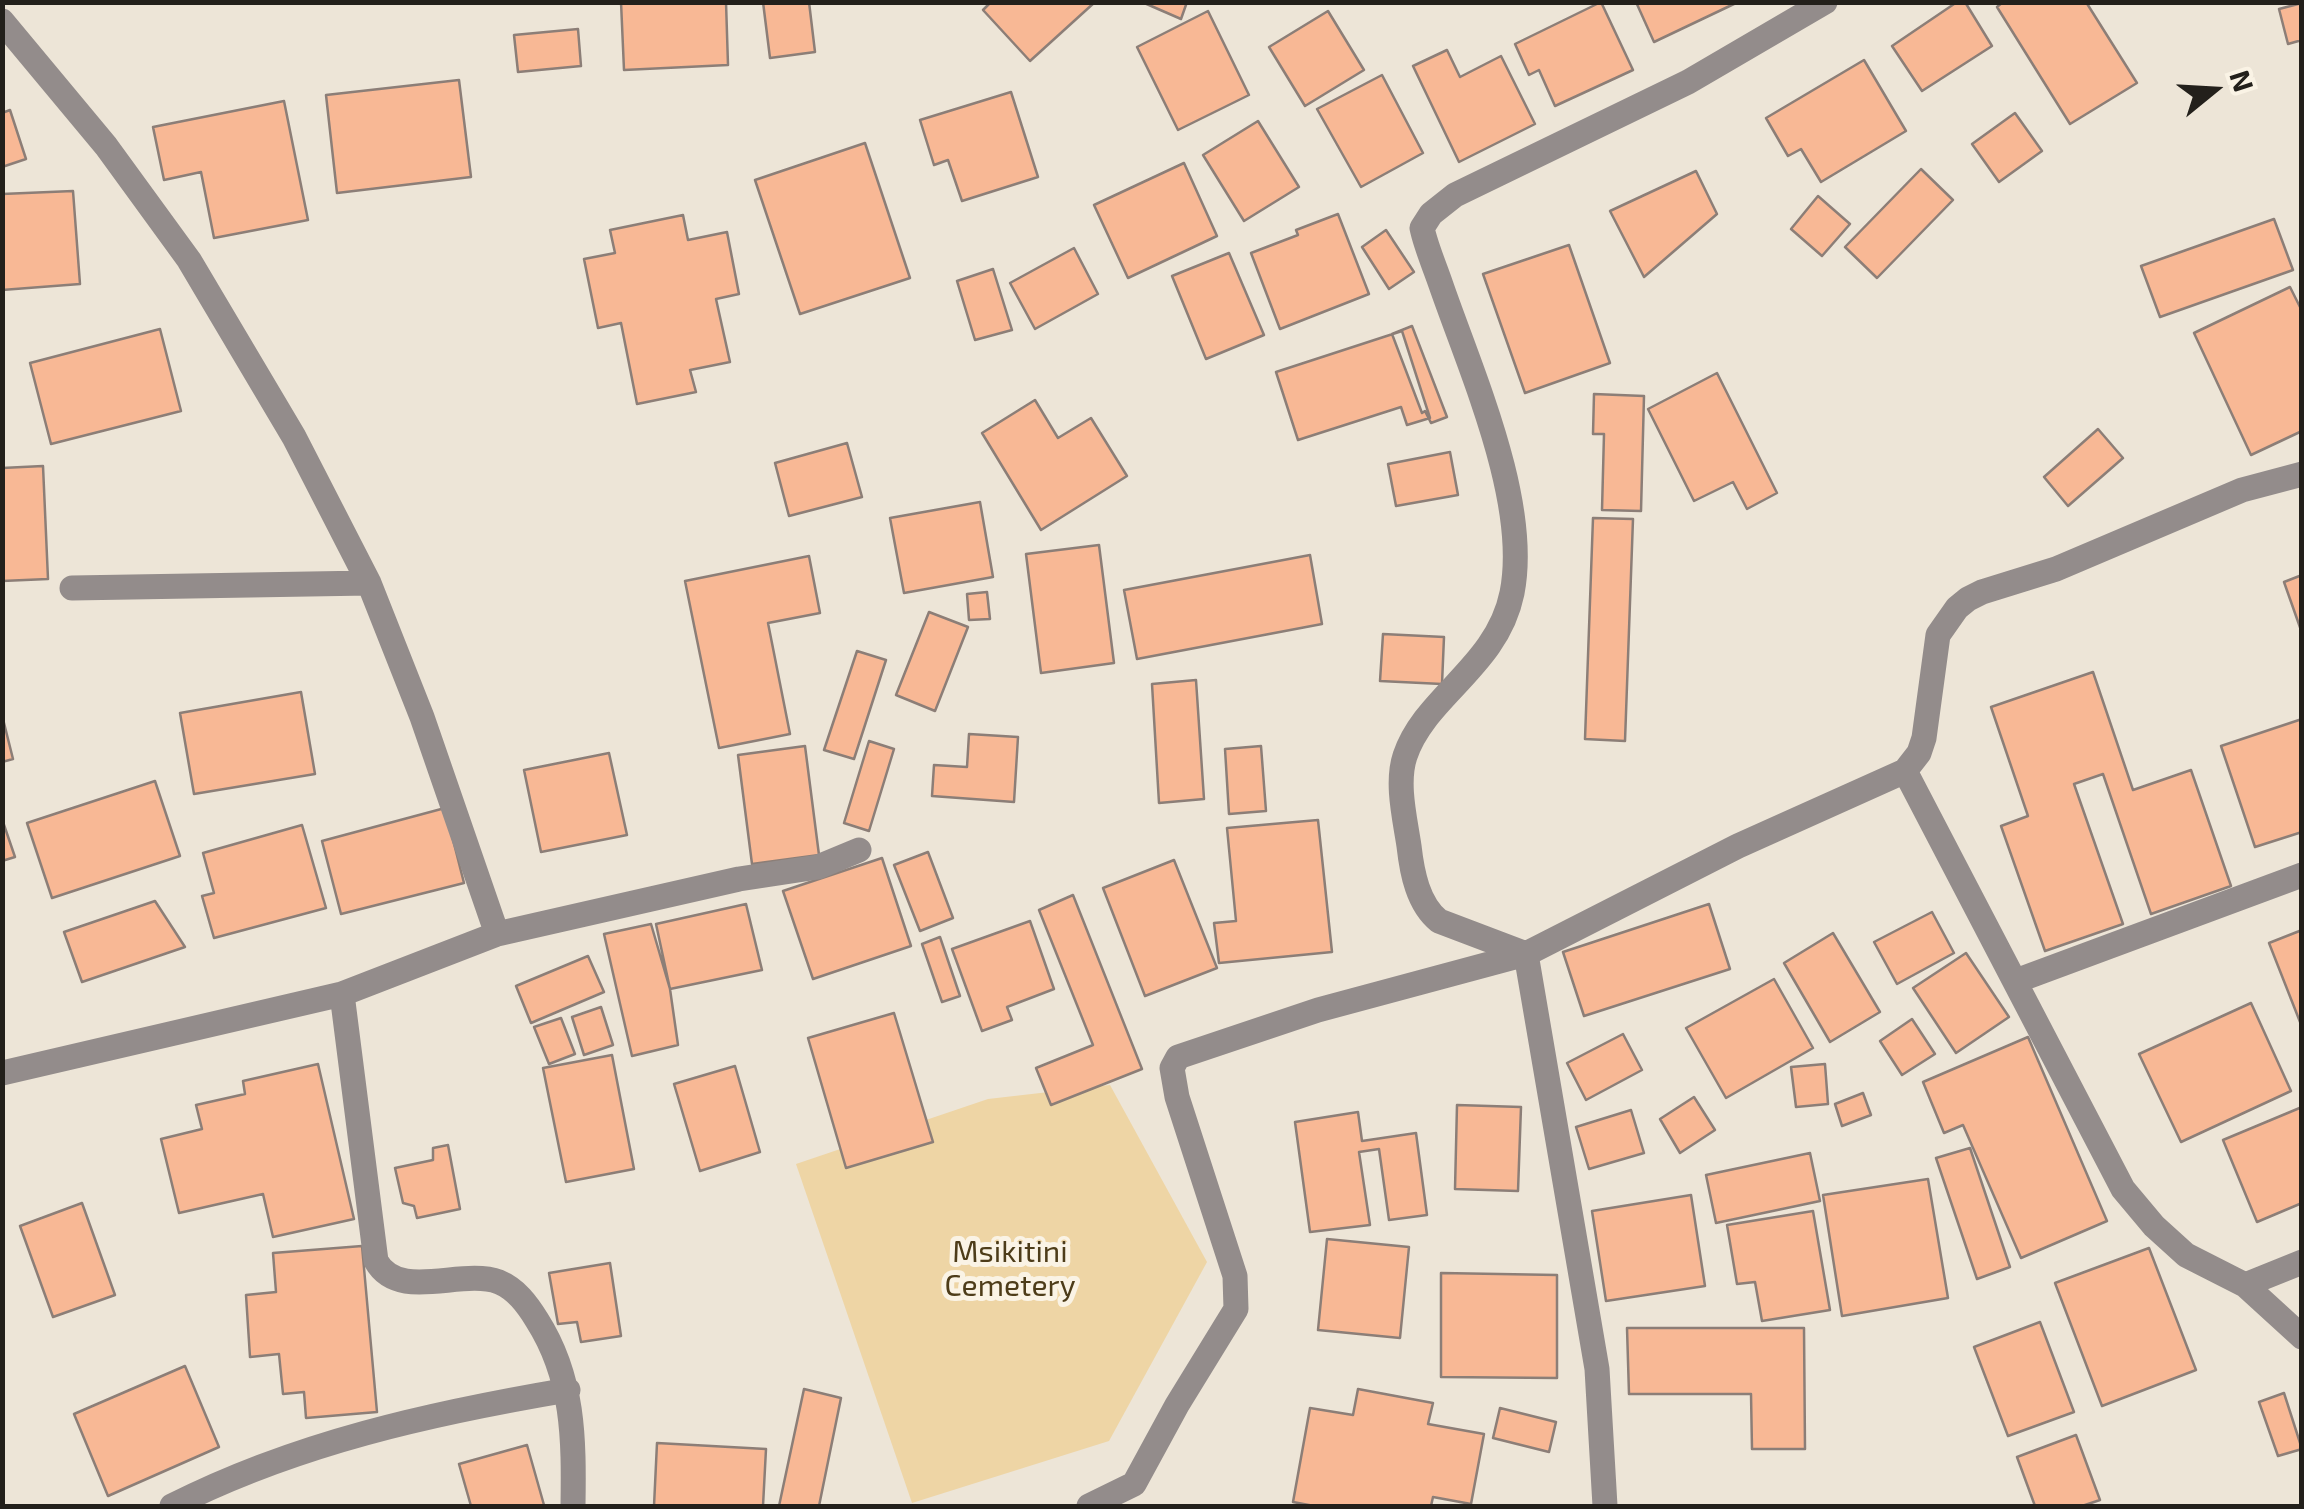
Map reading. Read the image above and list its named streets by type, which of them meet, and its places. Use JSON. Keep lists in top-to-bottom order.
{
  "parks": ["Msikitini Cemetery"],
  "north": "right"
}
